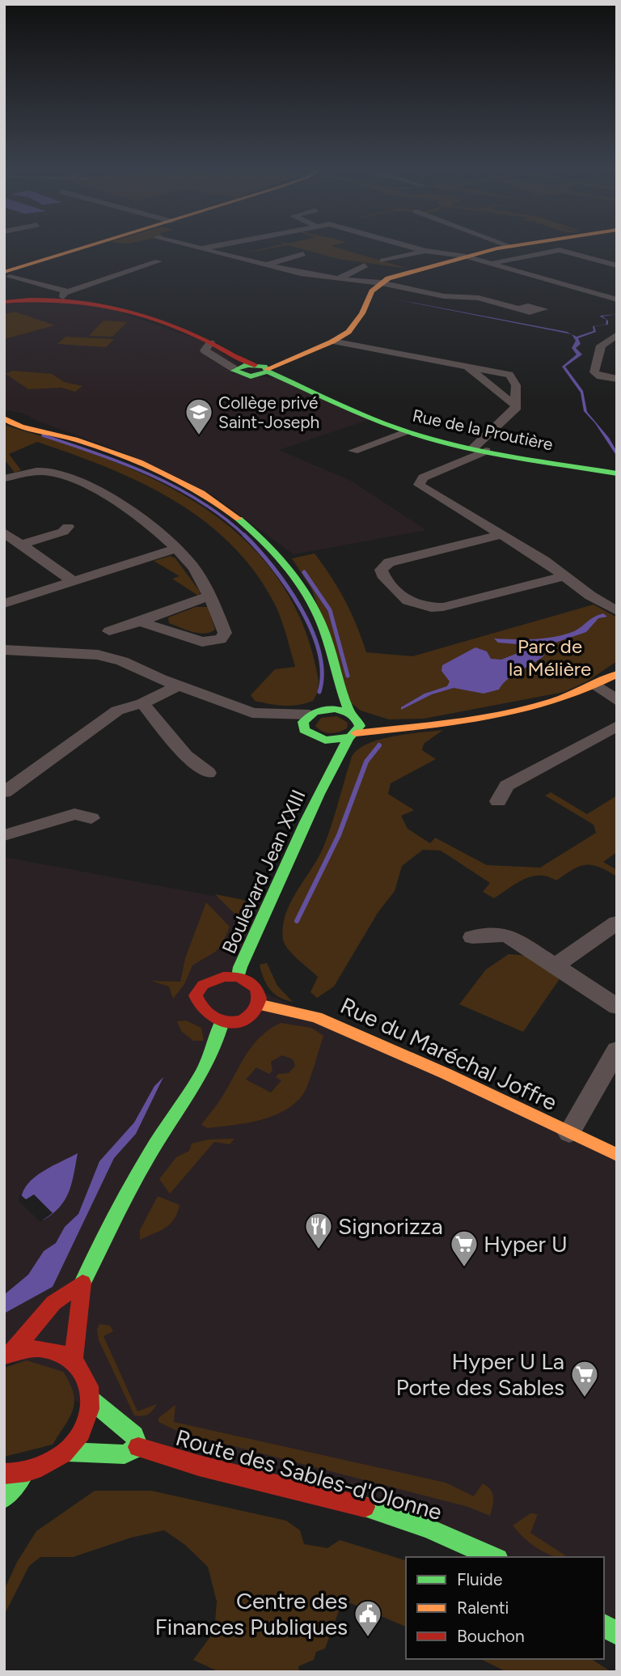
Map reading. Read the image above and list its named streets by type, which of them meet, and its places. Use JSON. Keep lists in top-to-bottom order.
{
  "streets": {
    "main road": [
      "Rue de la Proutière",
      "Boulevard Jean XXIII",
      "Rue du Maréchal Joffre",
      "Route des Sables-d'Olonne"
    ]
  },
  "crossings": [
    ["Boulevard Jean XXIII", "Rue du Maréchal Joffre"]
  ],
  "parks": ["Parc de la Mélière"],
  "places": {
    "school or university": ["Collège privé Saint-Joseph"],
    "restaurant": ["Signorizza"],
    "supermarket": ["Hyper U", "Hyper U La Porte des Sables"],
    "public building": ["Centre des Finances Publiques"]
  },
  "legend": ["Fluide", "Ralenti", "Bouchon"]
}
